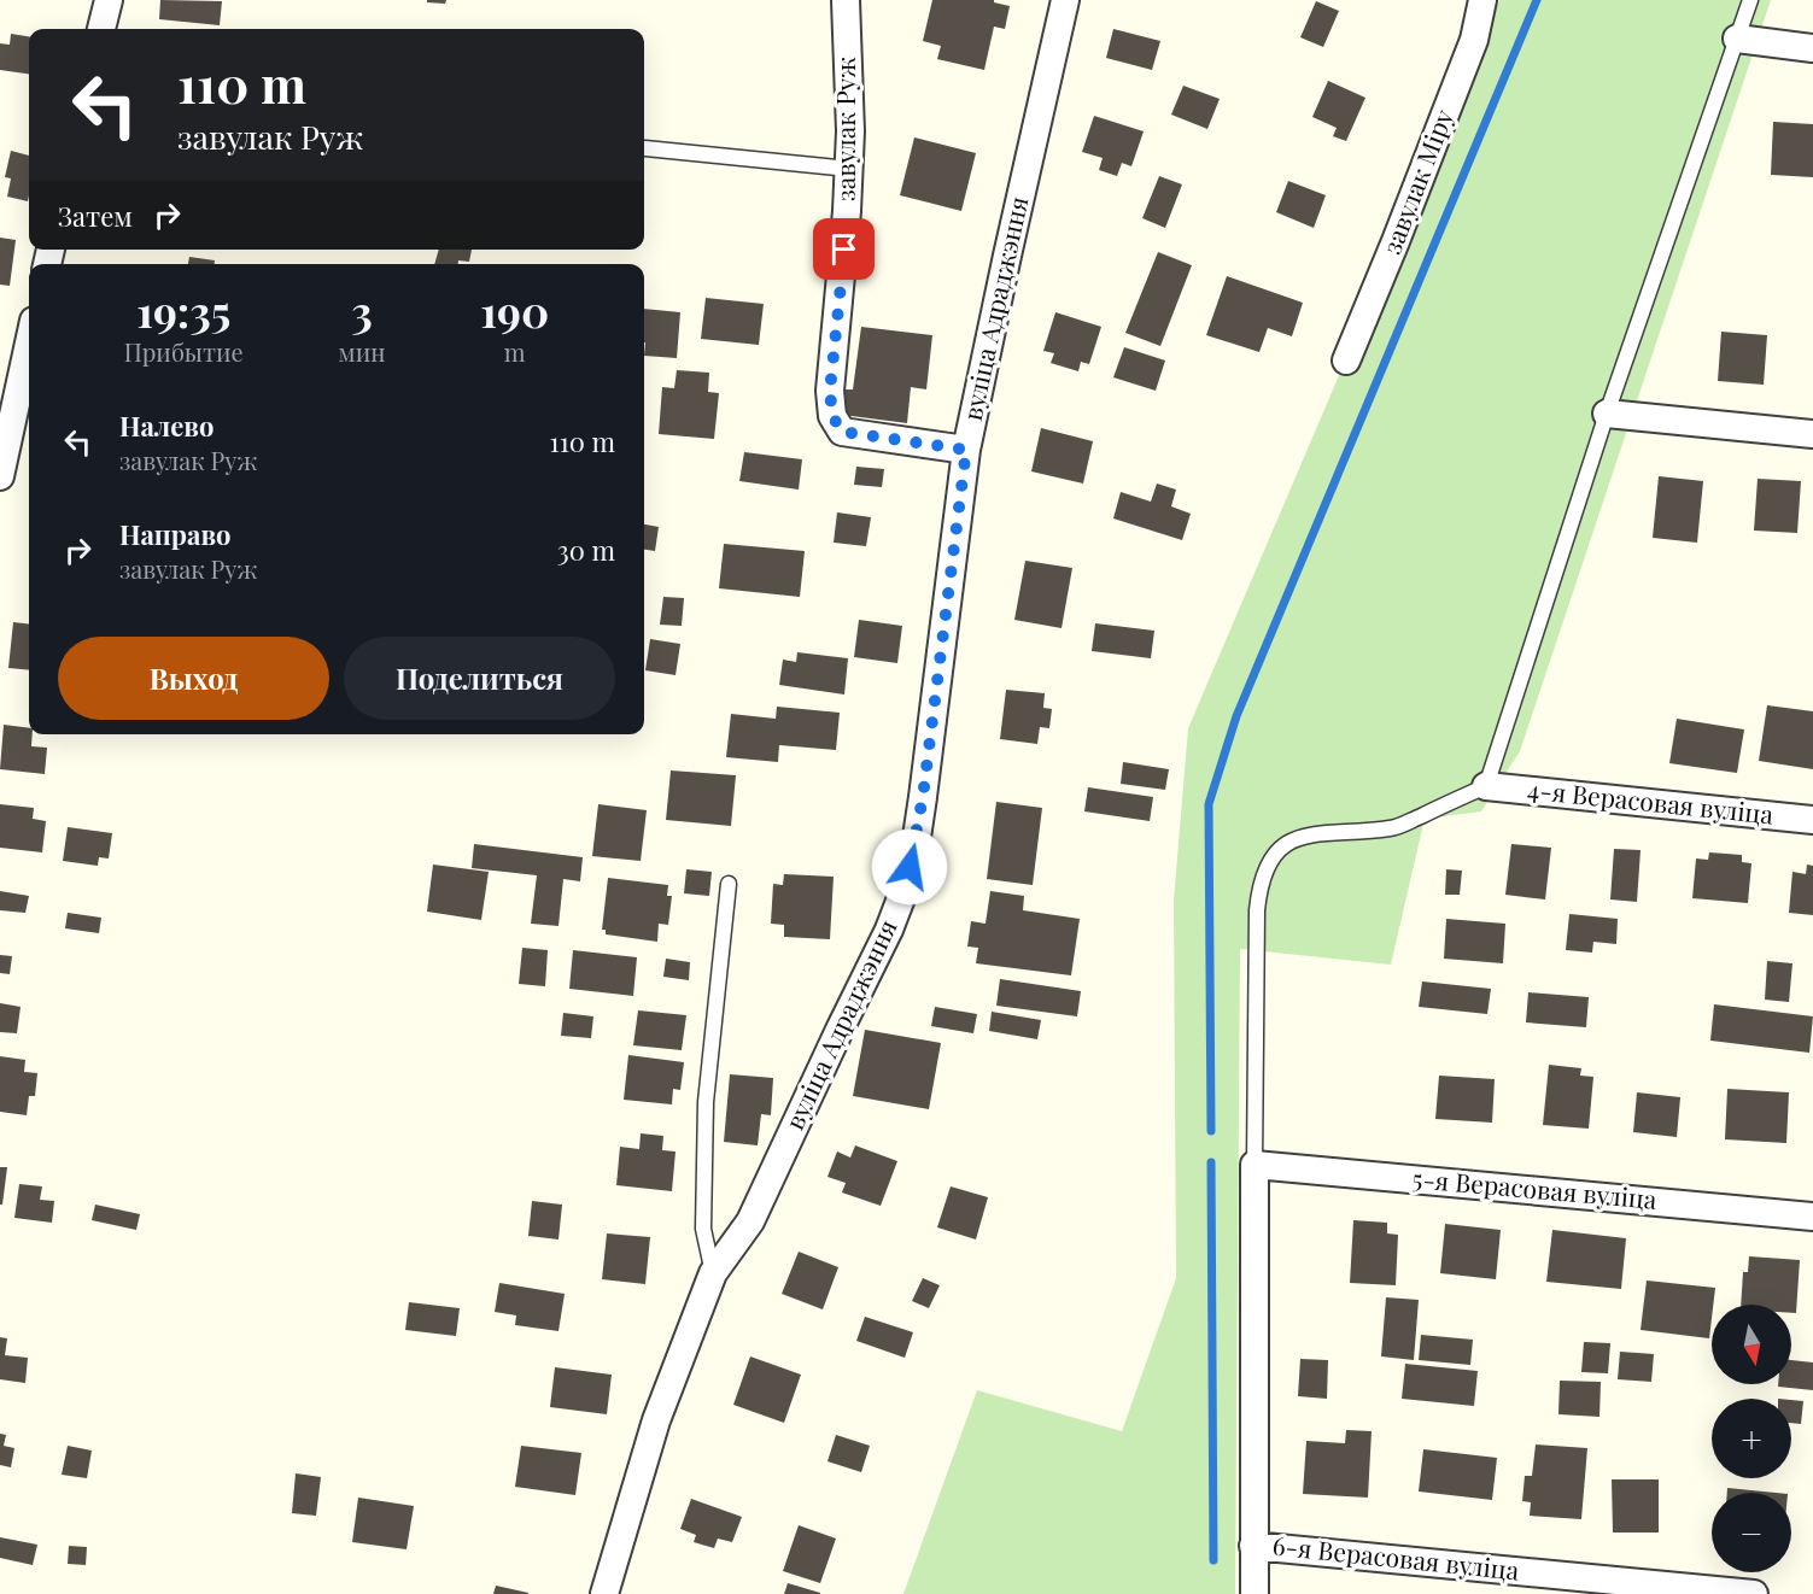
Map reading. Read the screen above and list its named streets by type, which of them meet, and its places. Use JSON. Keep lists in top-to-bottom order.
{
  "streets": {
    "street": [
      "завулак Руж",
      "завулак Міру",
      "вуліца Адраджэння",
      "4-я Верасовая вуліца",
      "5-я Верасовая вуліца",
      "6-я Верасовая вуліца"
    ]
  },
  "crossings": [
    ["завулак Руж", "вуліца Адраджэння"]
  ],
  "north": "bottom",
  "page": {
    "turn": ["110 m", "завулак Руж"],
    "then": "Затем",
    "eta": [
      "19:35",
      "Прибытие",
      "3",
      "мин",
      "190",
      "m"
    ],
    "list": [
      {
        "name": "Налево",
        "note": "завулак Руж",
        "value": "110 m"
      },
      {
        "name": "Направо",
        "note": "завулак Руж",
        "value": "30 m"
      }
    ],
    "buttons": ["Выход", "Поделиться"],
    "map_buttons": ["+", "−"]
  }
}
